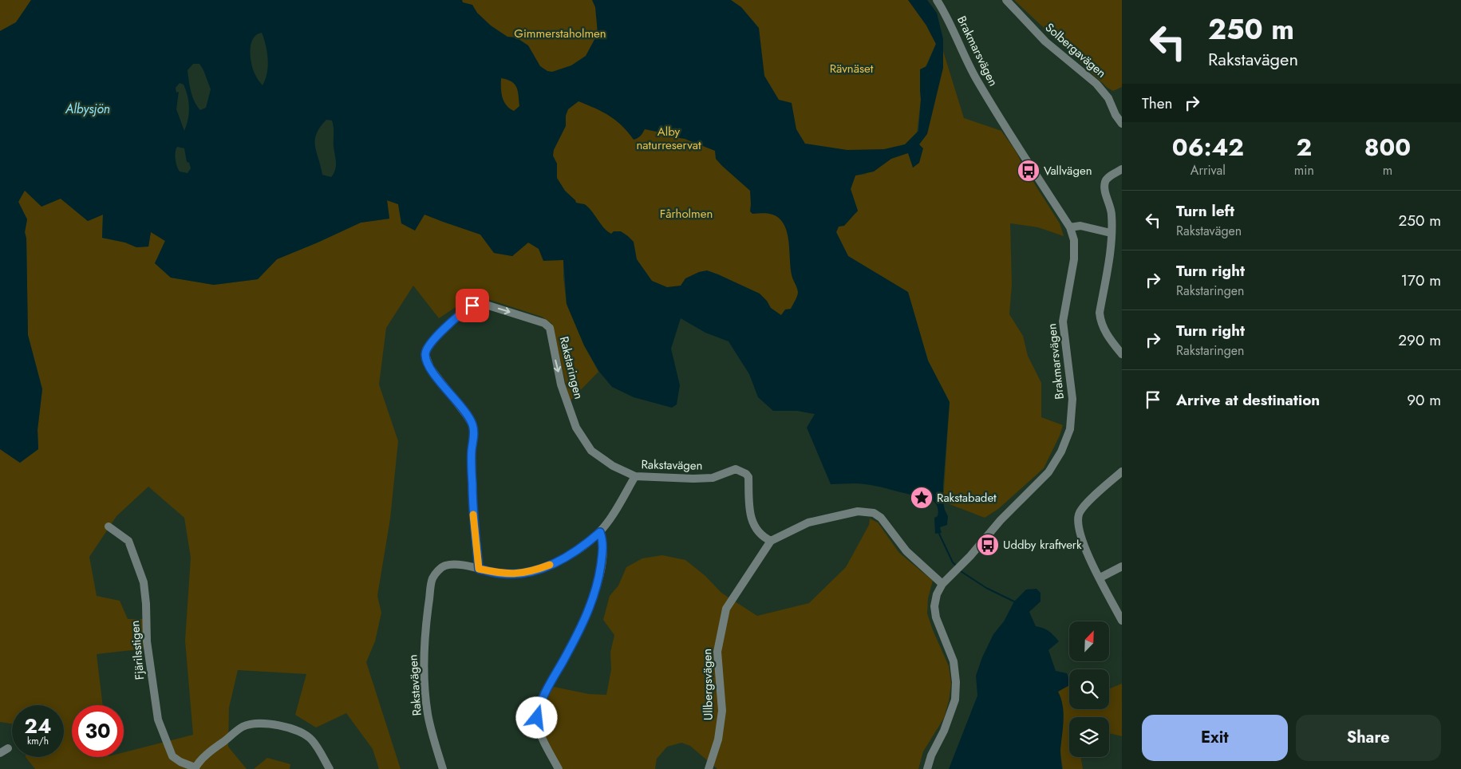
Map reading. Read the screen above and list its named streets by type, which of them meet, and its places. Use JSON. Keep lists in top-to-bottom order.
{
  "streets": {
    "street": [
      "Solbergavägen",
      "Brakmarsvägen",
      "Rakstaringen",
      "Rakstavägen",
      "Fjärilsstigen",
      "Ullbergsvägen"
    ]
  },
  "crossings": [
    ["Rakstaringen", "Rakstavägen"],
    ["Rakstavägen", "Ullbergsvägen"]
  ],
  "water": ["Albysjön"],
  "parks": [
    "Gimmerstaholmen",
    "Rävnäset",
    "Alby naturreservat",
    "Fårholmen"
  ],
  "places": {
    "bus stop": ["Vallvägen", "Uddby kraftverk"],
    "place": ["Rakstabadet"]
  },
  "north": "top right",
  "page": {
    "turn": ["250 m", "Rakstavägen"],
    "then": "Then",
    "eta": [
      "06:42",
      "Arrival",
      "2",
      "min",
      "800",
      "m"
    ],
    "list": [
      {
        "name": "Turn left",
        "note": "Rakstavägen",
        "value": "250 m"
      },
      {
        "name": "Turn right",
        "note": "Rakstaringen",
        "value": "170 m"
      },
      {
        "name": "Turn right",
        "note": "Rakstaringen",
        "value": "290 m"
      },
      {
        "name": "Arrive at destination",
        "value": "90 m"
      }
    ],
    "speed": "24 km/h",
    "limit": "30",
    "buttons": ["Exit", "Share"]
  }
}
